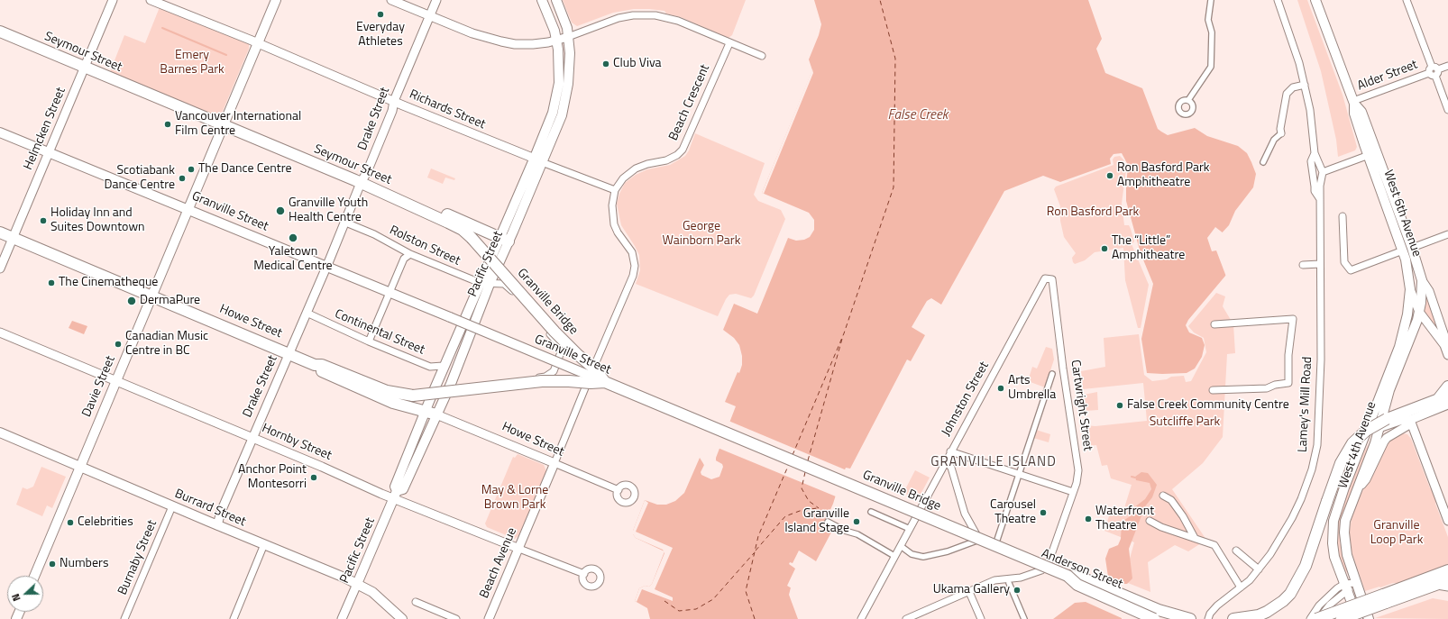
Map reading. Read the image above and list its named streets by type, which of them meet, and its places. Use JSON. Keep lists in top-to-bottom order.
{
  "streets": {
    "highway": ["Seymour Street", "Granville Bridge", "Howe Street"],
    "main road": [
      "Granville Street",
      "West 6th Avenue",
      "Pacific Street",
      "Davie Street",
      "West 4th Avenue",
      "Burrard Street"
    ],
    "street": [
      "Alder Street",
      "Beach Crescent",
      "Richards Street",
      "Drake Street",
      "Helmcken Street",
      "Rolston Street",
      "Continental Street",
      "Johnston Street",
      "Lamey's Mill Road",
      "Cartwright Street",
      "Hornby Street",
      "Burnaby Street",
      "Beach Avenue",
      "Anderson Street"
    ]
  },
  "crossings": [
    ["Seymour Street", "Drake Street"],
    ["Seymour Street", "Helmcken Street"],
    ["Seymour Street", "Granville Bridge"],
    ["Seymour Street", "Davie Street"],
    ["Alder Street", "West 6th Avenue"],
    ["Beach Crescent", "Richards Street"],
    ["Beach Crescent", "Granville Street"],
    ["Beach Crescent", "Beach Avenue"],
    ["Richards Street", "Drake Street"],
    ["Richards Street", "Pacific Street"],
    ["Richards Street", "Davie Street"],
    ["Drake Street", "Granville Street"],
    ["Drake Street", "Rolston Street"],
    ["Drake Street", "Howe Street"],
    ["Drake Street", "Continental Street"],
    ["Drake Street", "Hornby Street"],
    ["Drake Street", "Burrard Street"],
    ["Helmcken Street", "Granville Street"],
    ["Helmcken Street", "Howe Street"],
    ["Granville Street", "Rolston Street"],
    ["Granville Street", "Pacific Street"],
    ["Granville Street", "Granville Bridge"],
    ["Granville Street", "Davie Street"],
    ["Granville Street", "Beach Avenue"],
    ["West 6th Avenue", "West 4th Avenue"],
    ["Rolston Street", "Pacific Street"],
    ["Pacific Street", "Howe Street"],
    ["Pacific Street", "Continental Street"],
    ["Pacific Street", "Hornby Street"],
    ["Pacific Street", "Burrard Street"],
    ["Granville Bridge", "Howe Street"],
    ["Howe Street", "Davie Street"],
    ["Howe Street", "Beach Avenue"],
    ["Davie Street", "Hornby Street"],
    ["Davie Street", "Burrard Street"],
    ["Johnston Street", "Cartwright Street"],
    ["Cartwright Street", "Anderson Street"],
    ["Hornby Street", "Beach Avenue"],
    ["Burrard Street", "Burnaby Street"]
  ],
  "districts": ["GRANVILLE ISLAND"],
  "water": ["False Creek"],
  "parks": [
    "Emery Barnes Park",
    "Ron Basford Park",
    "George Wainborn Park",
    "Sutcliffe Park",
    "May & Lorne Brown Park",
    "Granville Loop Park"
  ],
  "places": [
    "Everyday Athletes",
    "Club Viva",
    "Vancouver International Film Centre",
    "The Dance Centre",
    "Ron Basford Park Amphitheatre",
    "Scotiabank Dance Centre",
    "Granville Youth Health Centre",
    "Holiday Inn and Suites Downtown",
    "Yaletown Medical Centre",
    "The “Little” Amphitheatre",
    "The Cinematheque",
    "DermaPure",
    "Canadian Music Centre in BC",
    "Arts Umbrella",
    "False Creek Community Centre",
    "Anchor Point Montesorri",
    "Carousel Theatre",
    "Waterfront Theatre",
    "Granville Island Stage",
    "Celebrities",
    "Numbers",
    "Ukama Gallery"
  ],
  "north": "left"
}
